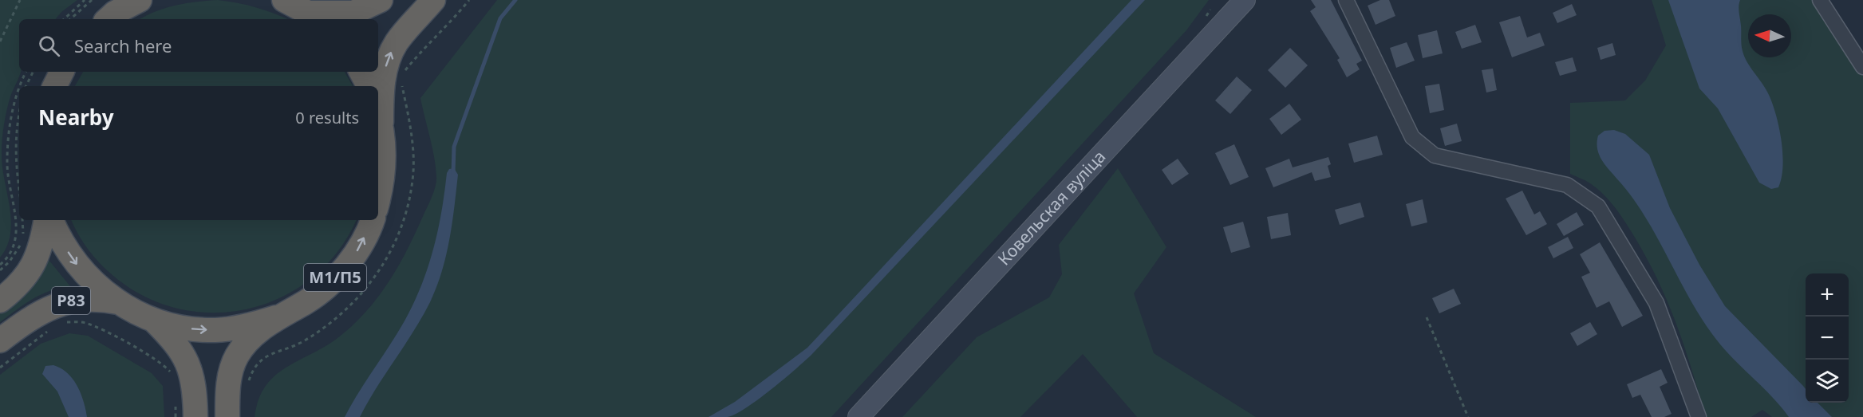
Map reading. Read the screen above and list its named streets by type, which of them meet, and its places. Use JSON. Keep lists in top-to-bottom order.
{
  "streets": {
    "highway": ["М1/П5", "Р83"],
    "main road": ["Ковельская вуліца"]
  },
  "crossings": [
    ["М1/П5", "Р83"]
  ],
  "north": "left",
  "page": {
    "search": "Search here",
    "heading": ["Nearby", "0 results"],
    "map_buttons": ["+", "−"]
  }
}
